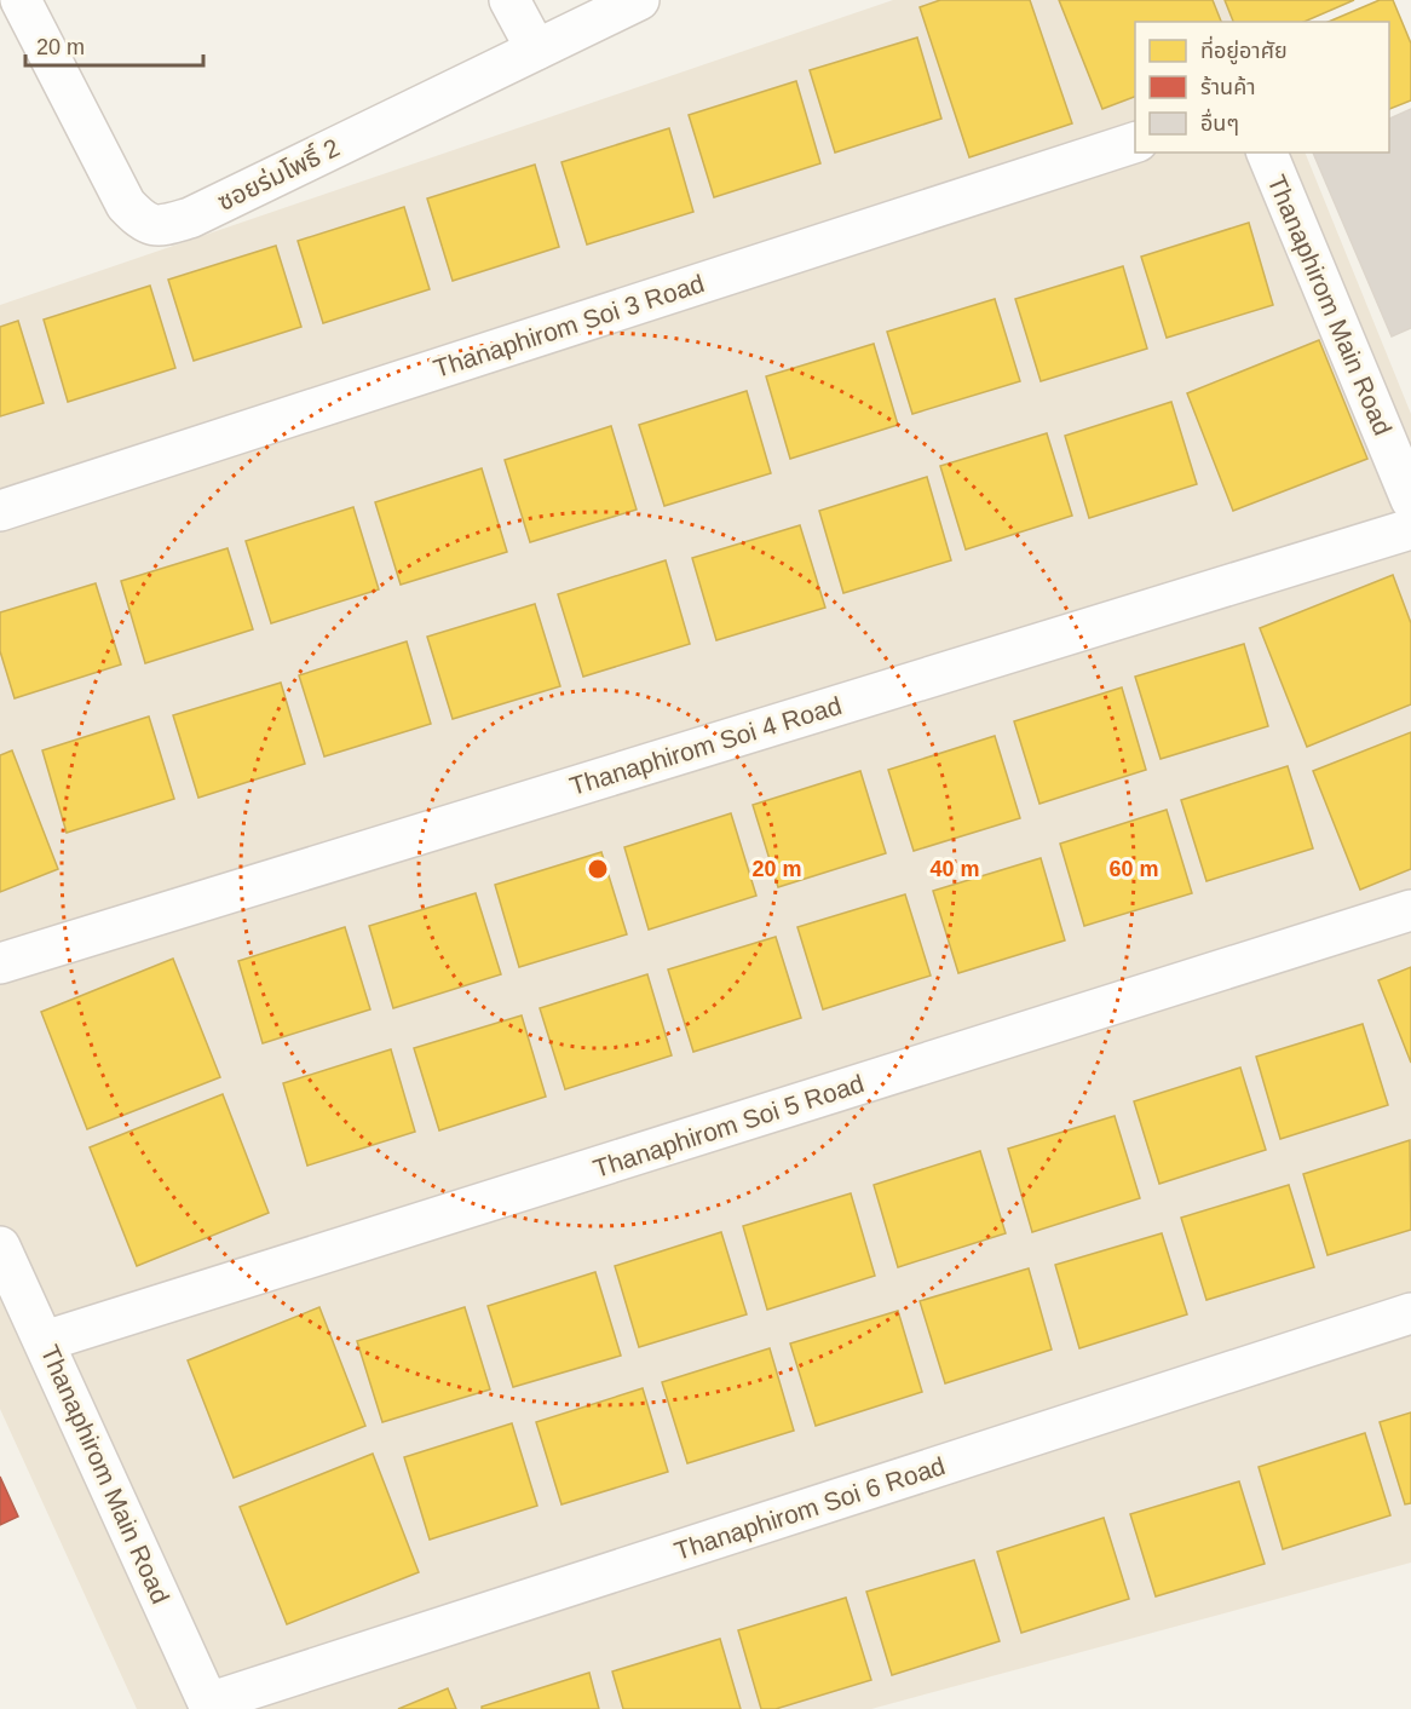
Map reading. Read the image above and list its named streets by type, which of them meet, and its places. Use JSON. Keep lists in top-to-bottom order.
{
  "streets": {
    "street": [
      "ซอยร่มโพธิ์ 2",
      "Thanaphirom Main Road",
      "Thanaphirom Soi 3 Road",
      "Thanaphirom Soi 4 Road",
      "Thanaphirom Soi 5 Road",
      "Thanaphirom Soi 6 Road"
    ]
  },
  "crossings": [
    ["Thanaphirom Main Road", "Thanaphirom Soi 5 Road"],
    ["Thanaphirom Main Road", "Thanaphirom Soi 6 Road"]
  ],
  "legend": ["ที่อยู่อาศัย", "ร้านค้า", "อื่นๆ"],
  "scale_bar": "20 m",
  "rings": ["20 m", "40 m", "60 m"]
}
